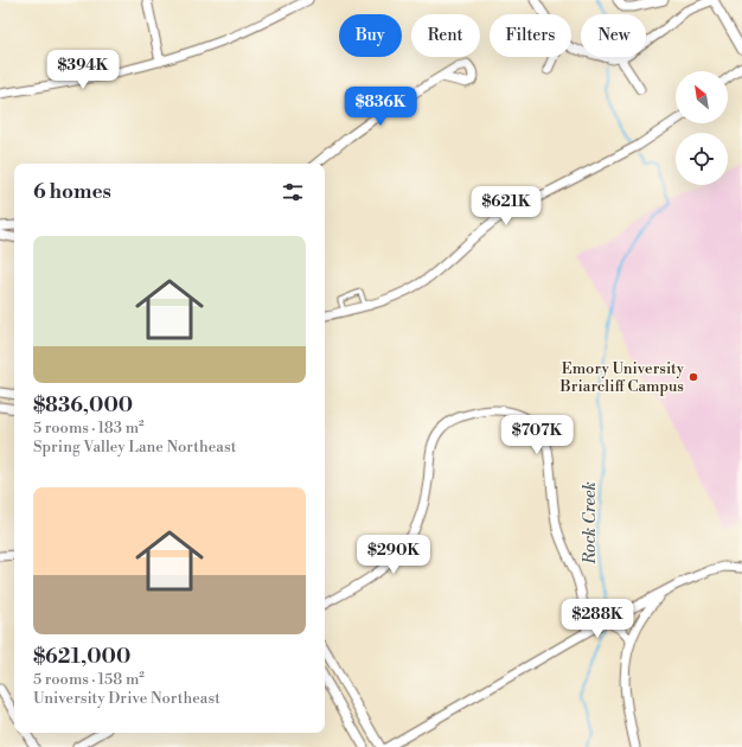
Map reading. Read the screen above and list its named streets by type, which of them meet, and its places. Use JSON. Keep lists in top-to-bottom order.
{
  "water": ["Rock Creek"],
  "places": ["Emory University Briarcliff Campus"],
  "north": "top left",
  "page": {
    "chip": [
      "Buy",
      "Rent",
      "Filters",
      "New"
    ],
    "price": [
      "$394K",
      "$836K",
      "$621K",
      "$707K",
      "$290K",
      "$288K"
    ],
    "heading": "6 homes",
    "list": [
      {
        "name": "$836,000",
        "note": "5 rooms · 183 m² · Spring Valley Lane Northeast"
      },
      {
        "name": "$621,000",
        "note": "5 rooms · 158 m² · University Drive Northeast"
      }
    ]
  }
}
